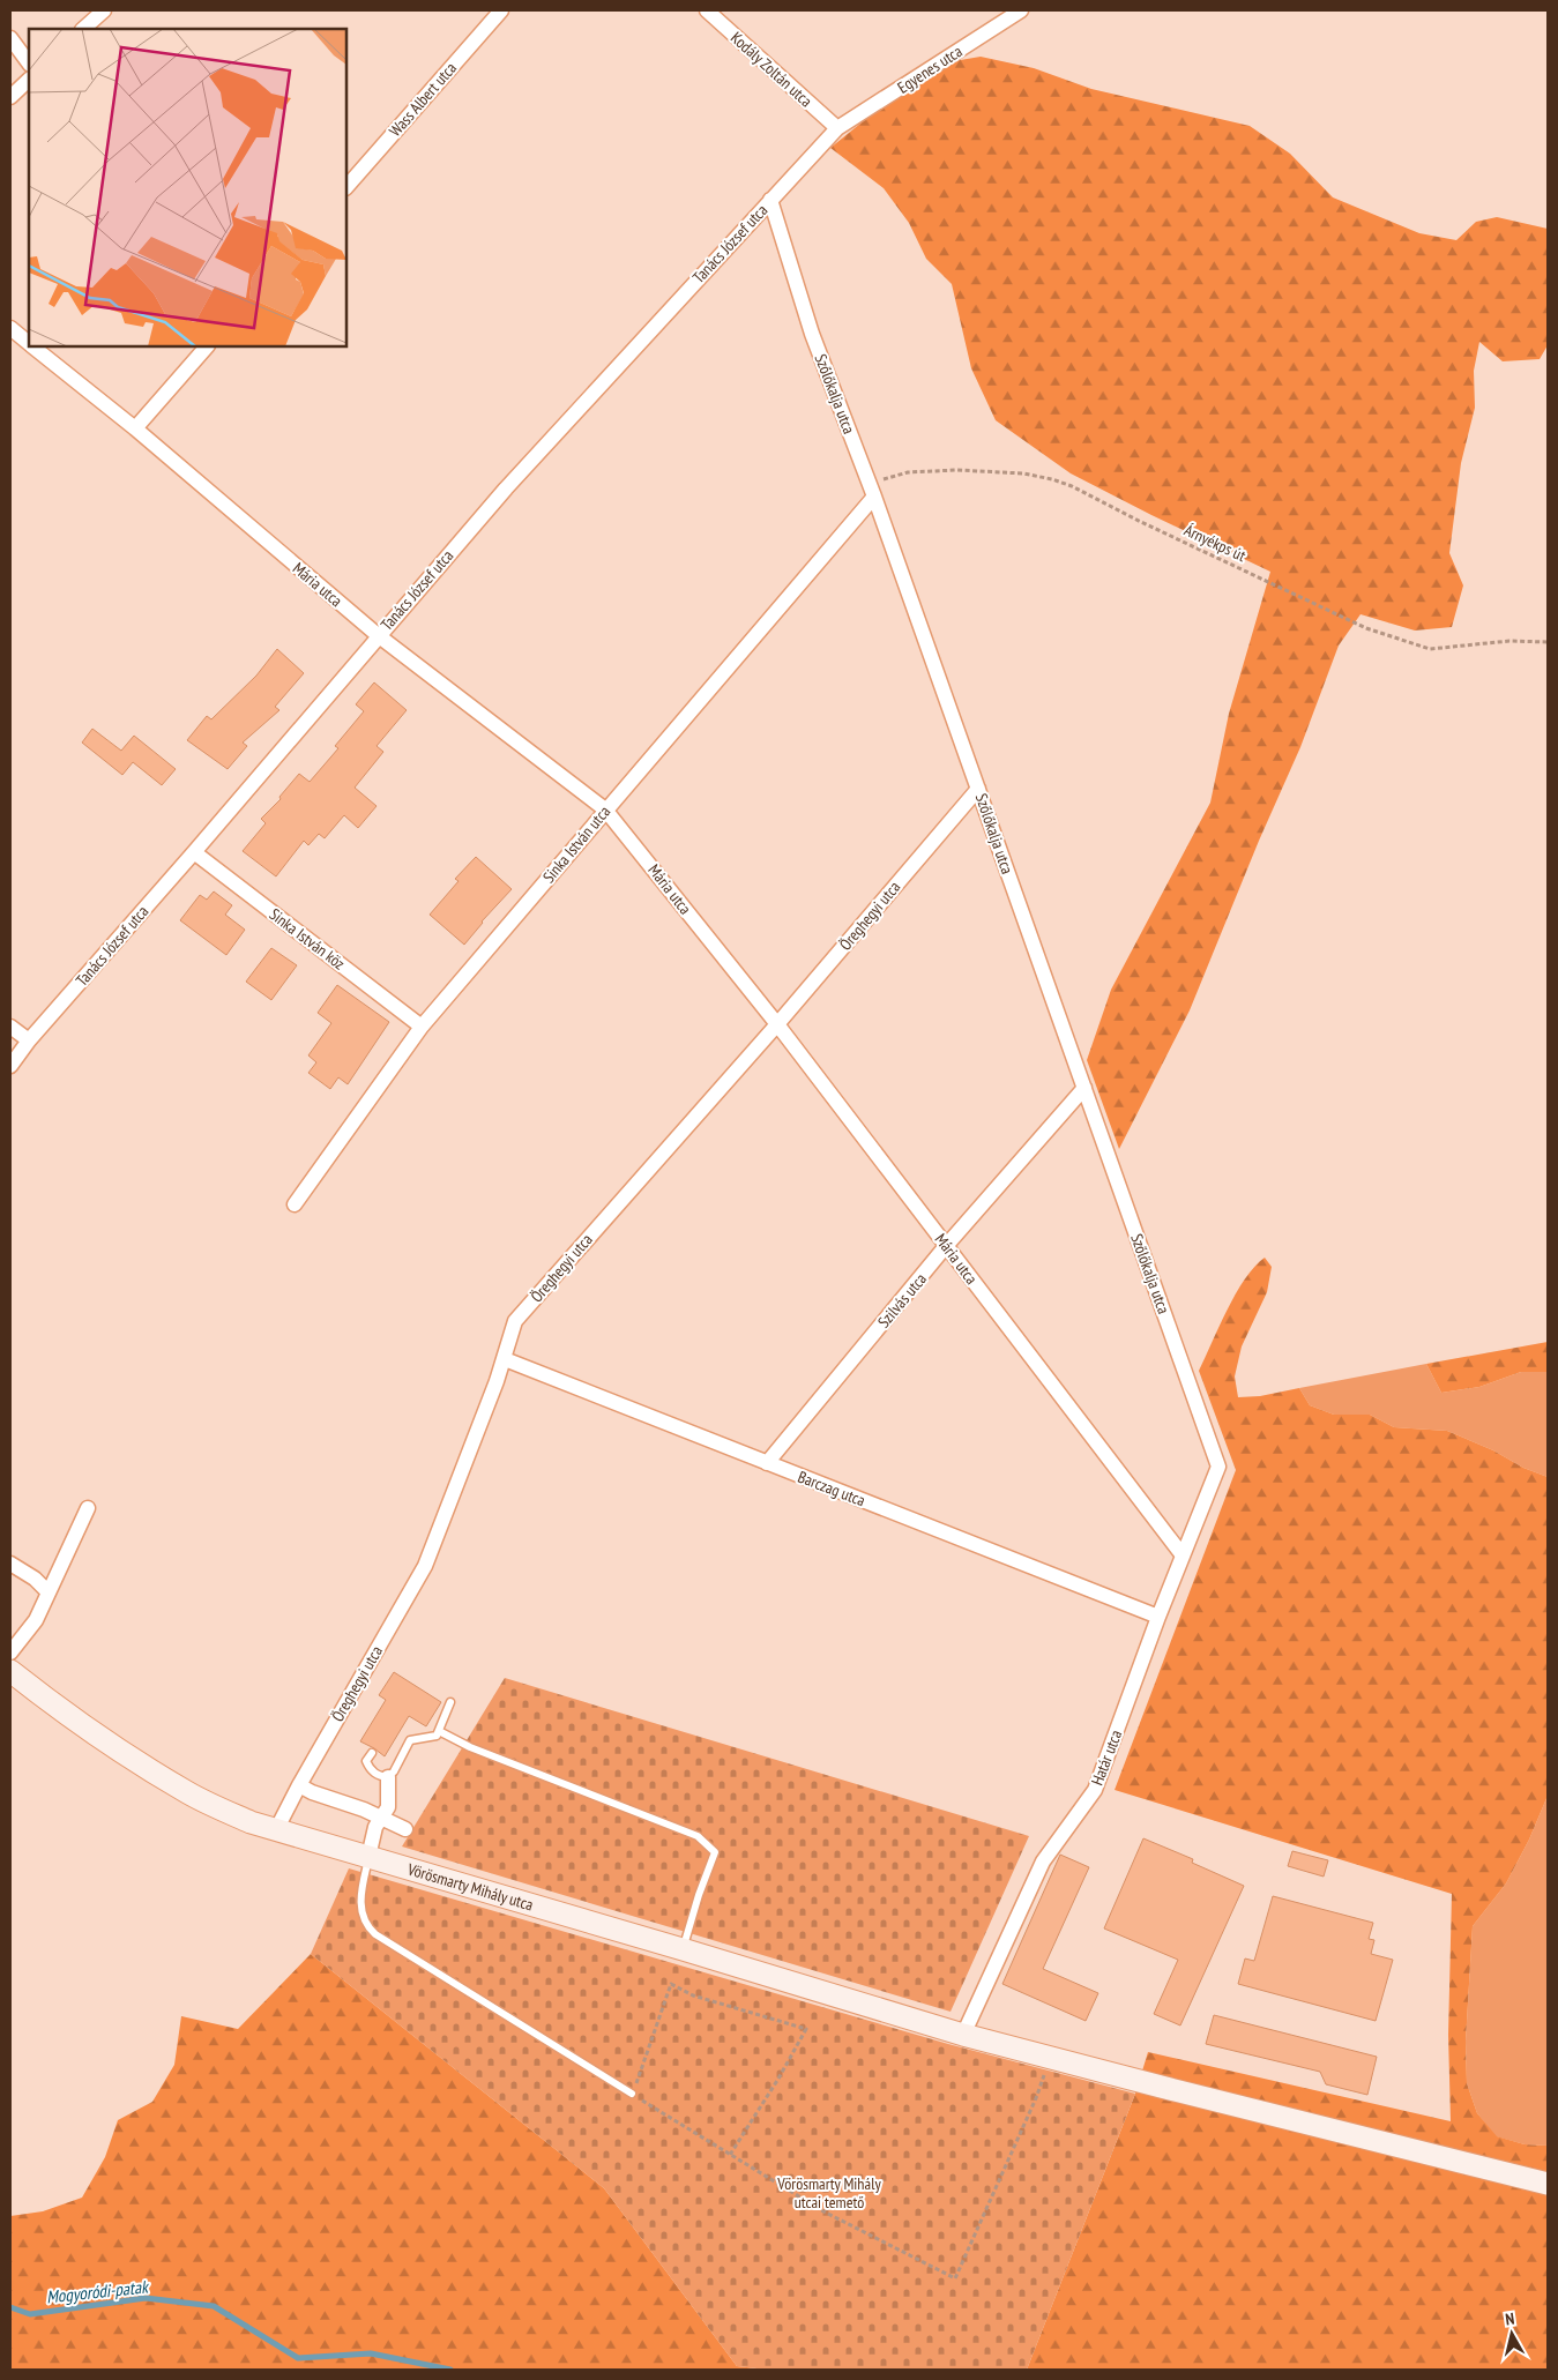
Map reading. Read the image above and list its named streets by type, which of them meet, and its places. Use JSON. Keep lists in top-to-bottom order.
{
  "streets": {
    "main road": ["Vörösmarty Mihály utca"],
    "street": [
      "Kodály Zoltán utca",
      "Egyenes utca",
      "Wass Albert utca",
      "Tanács József utca",
      "Szőlőkalja utca",
      "Mária utca",
      "Sinka István utca",
      "Öreghegyi utca",
      "Sinka István köz",
      "Szilvás utca",
      "Barczag utca",
      "Határ utca"
    ],
    "path": ["Árnyékps út"]
  },
  "crossings": [
    ["Kodály Zoltán utca", "Egyenes utca"],
    ["Kodály Zoltán utca", "Tanács József utca"],
    ["Egyenes utca", "Tanács József utca"],
    ["Tanács József utca", "Szőlőkalja utca"],
    ["Tanács József utca", "Mária utca"],
    ["Tanács József utca", "Sinka István köz"],
    ["Szőlőkalja utca", "Árnyékps út"],
    ["Szőlőkalja utca", "Sinka István utca"],
    ["Szőlőkalja utca", "Öreghegyi utca"],
    ["Szőlőkalja utca", "Szilvás utca"],
    ["Szőlőkalja utca", "Határ utca"],
    ["Árnyékps út", "Sinka István utca"],
    ["Mária utca", "Sinka István utca"],
    ["Mária utca", "Öreghegyi utca"],
    ["Mária utca", "Szilvás utca"],
    ["Mária utca", "Határ utca"],
    ["Sinka István utca", "Sinka István köz"],
    ["Öreghegyi utca", "Barczag utca"],
    ["Öreghegyi utca", "Vörösmarty Mihály utca"],
    ["Szilvás utca", "Barczag utca"],
    ["Barczag utca", "Határ utca"],
    ["Határ utca", "Vörösmarty Mihály utca"]
  ],
  "water": ["Mogyoródi-patak"],
  "parks": ["Vörösmarty Mihály utcai temető"],
  "north": "top"
}
